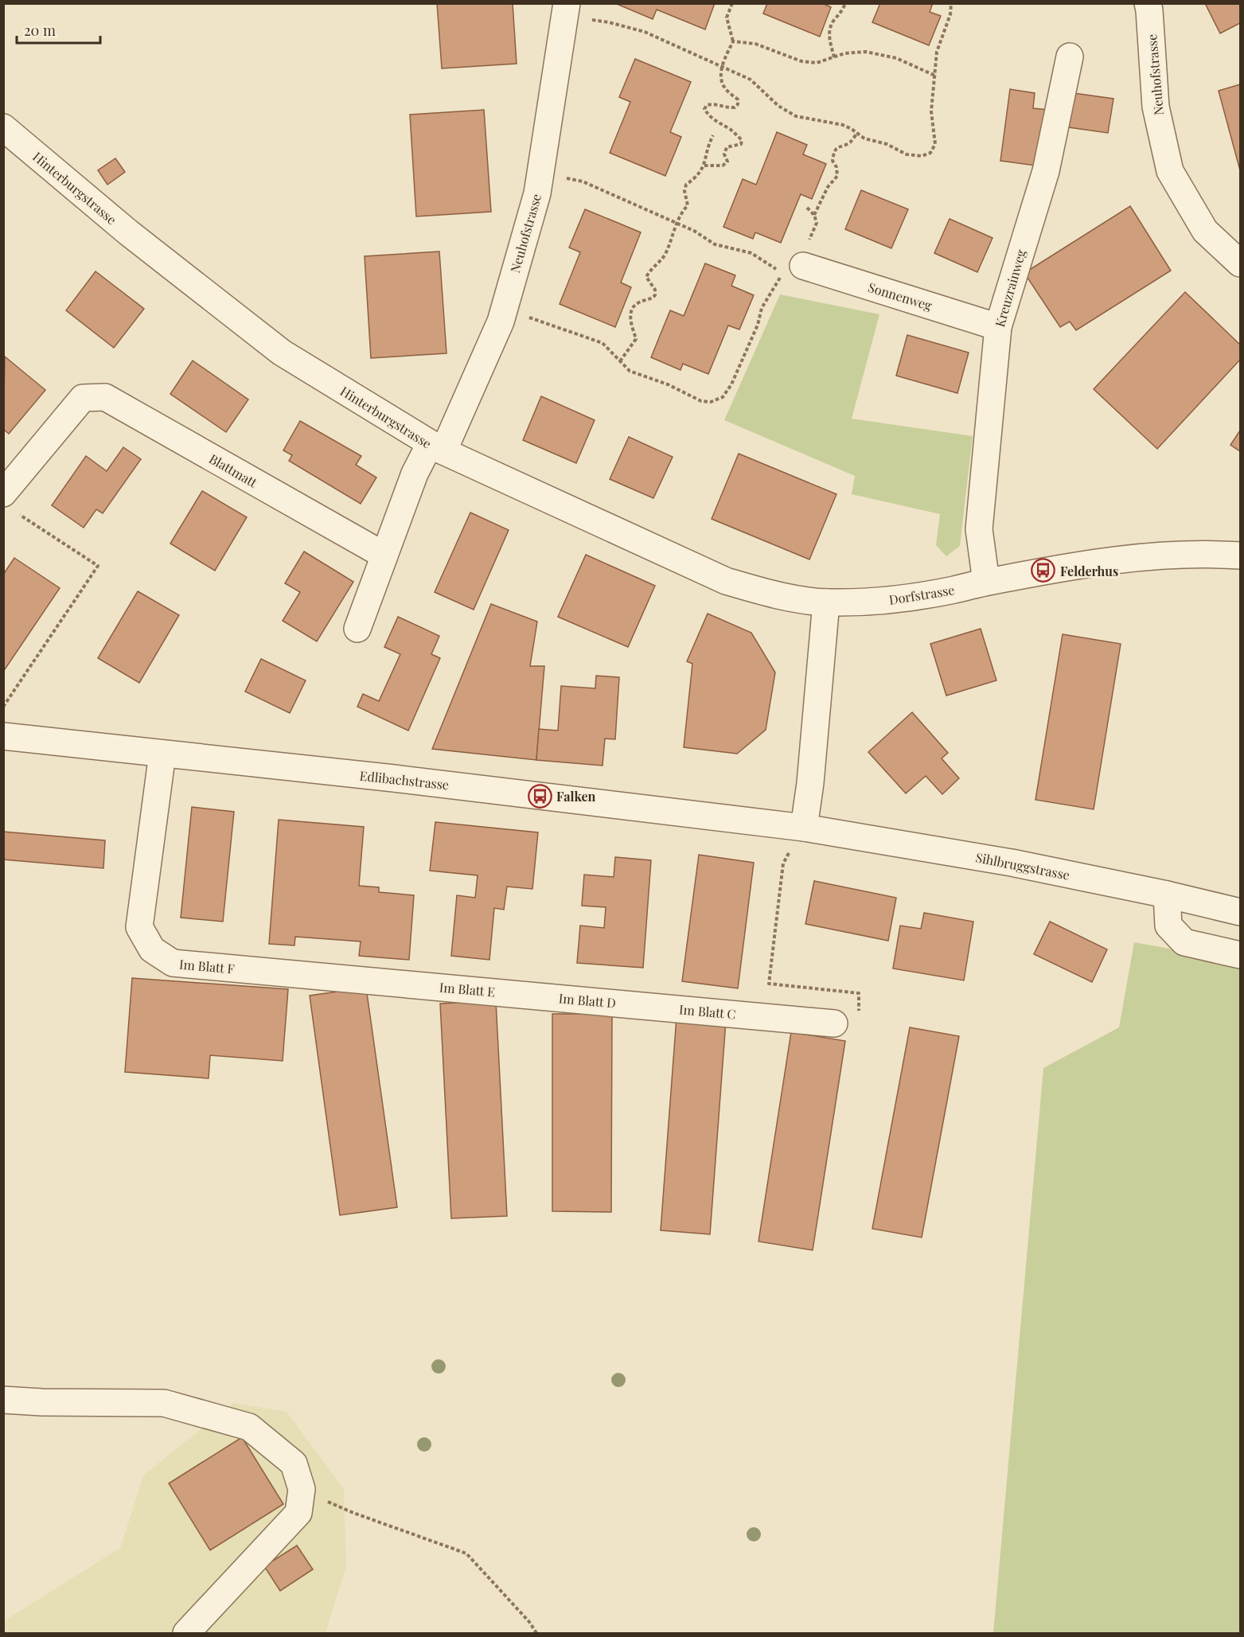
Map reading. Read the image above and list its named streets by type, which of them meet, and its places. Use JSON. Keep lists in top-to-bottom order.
{
  "streets": {
    "street": [
      "Neuhofstrasse",
      "Hinterburgstrasse",
      "Kreuzrainweg",
      "Sonnenweg",
      "Blattmatt",
      "Dorfstrasse",
      "Edlibachstrasse",
      "Sihlbruggstrasse",
      "Im Blatt F",
      "Im Blatt E",
      "Im Blatt D",
      "Im Blatt C"
    ]
  },
  "crossings": [
    ["Neuhofstrasse", "Hinterburgstrasse"],
    ["Hinterburgstrasse", "Dorfstrasse"],
    ["Kreuzrainweg", "Sonnenweg"],
    ["Kreuzrainweg", "Dorfstrasse"],
    ["Edlibachstrasse", "Sihlbruggstrasse"],
    ["Edlibachstrasse", "Im Blatt F"],
    ["Im Blatt F", "Im Blatt E"],
    ["Im Blatt E", "Im Blatt D"],
    ["Im Blatt D", "Im Blatt C"]
  ],
  "places": {
    "bus stop": ["Felderhus", "Falken"]
  },
  "scale_bar": "20 m"
}
